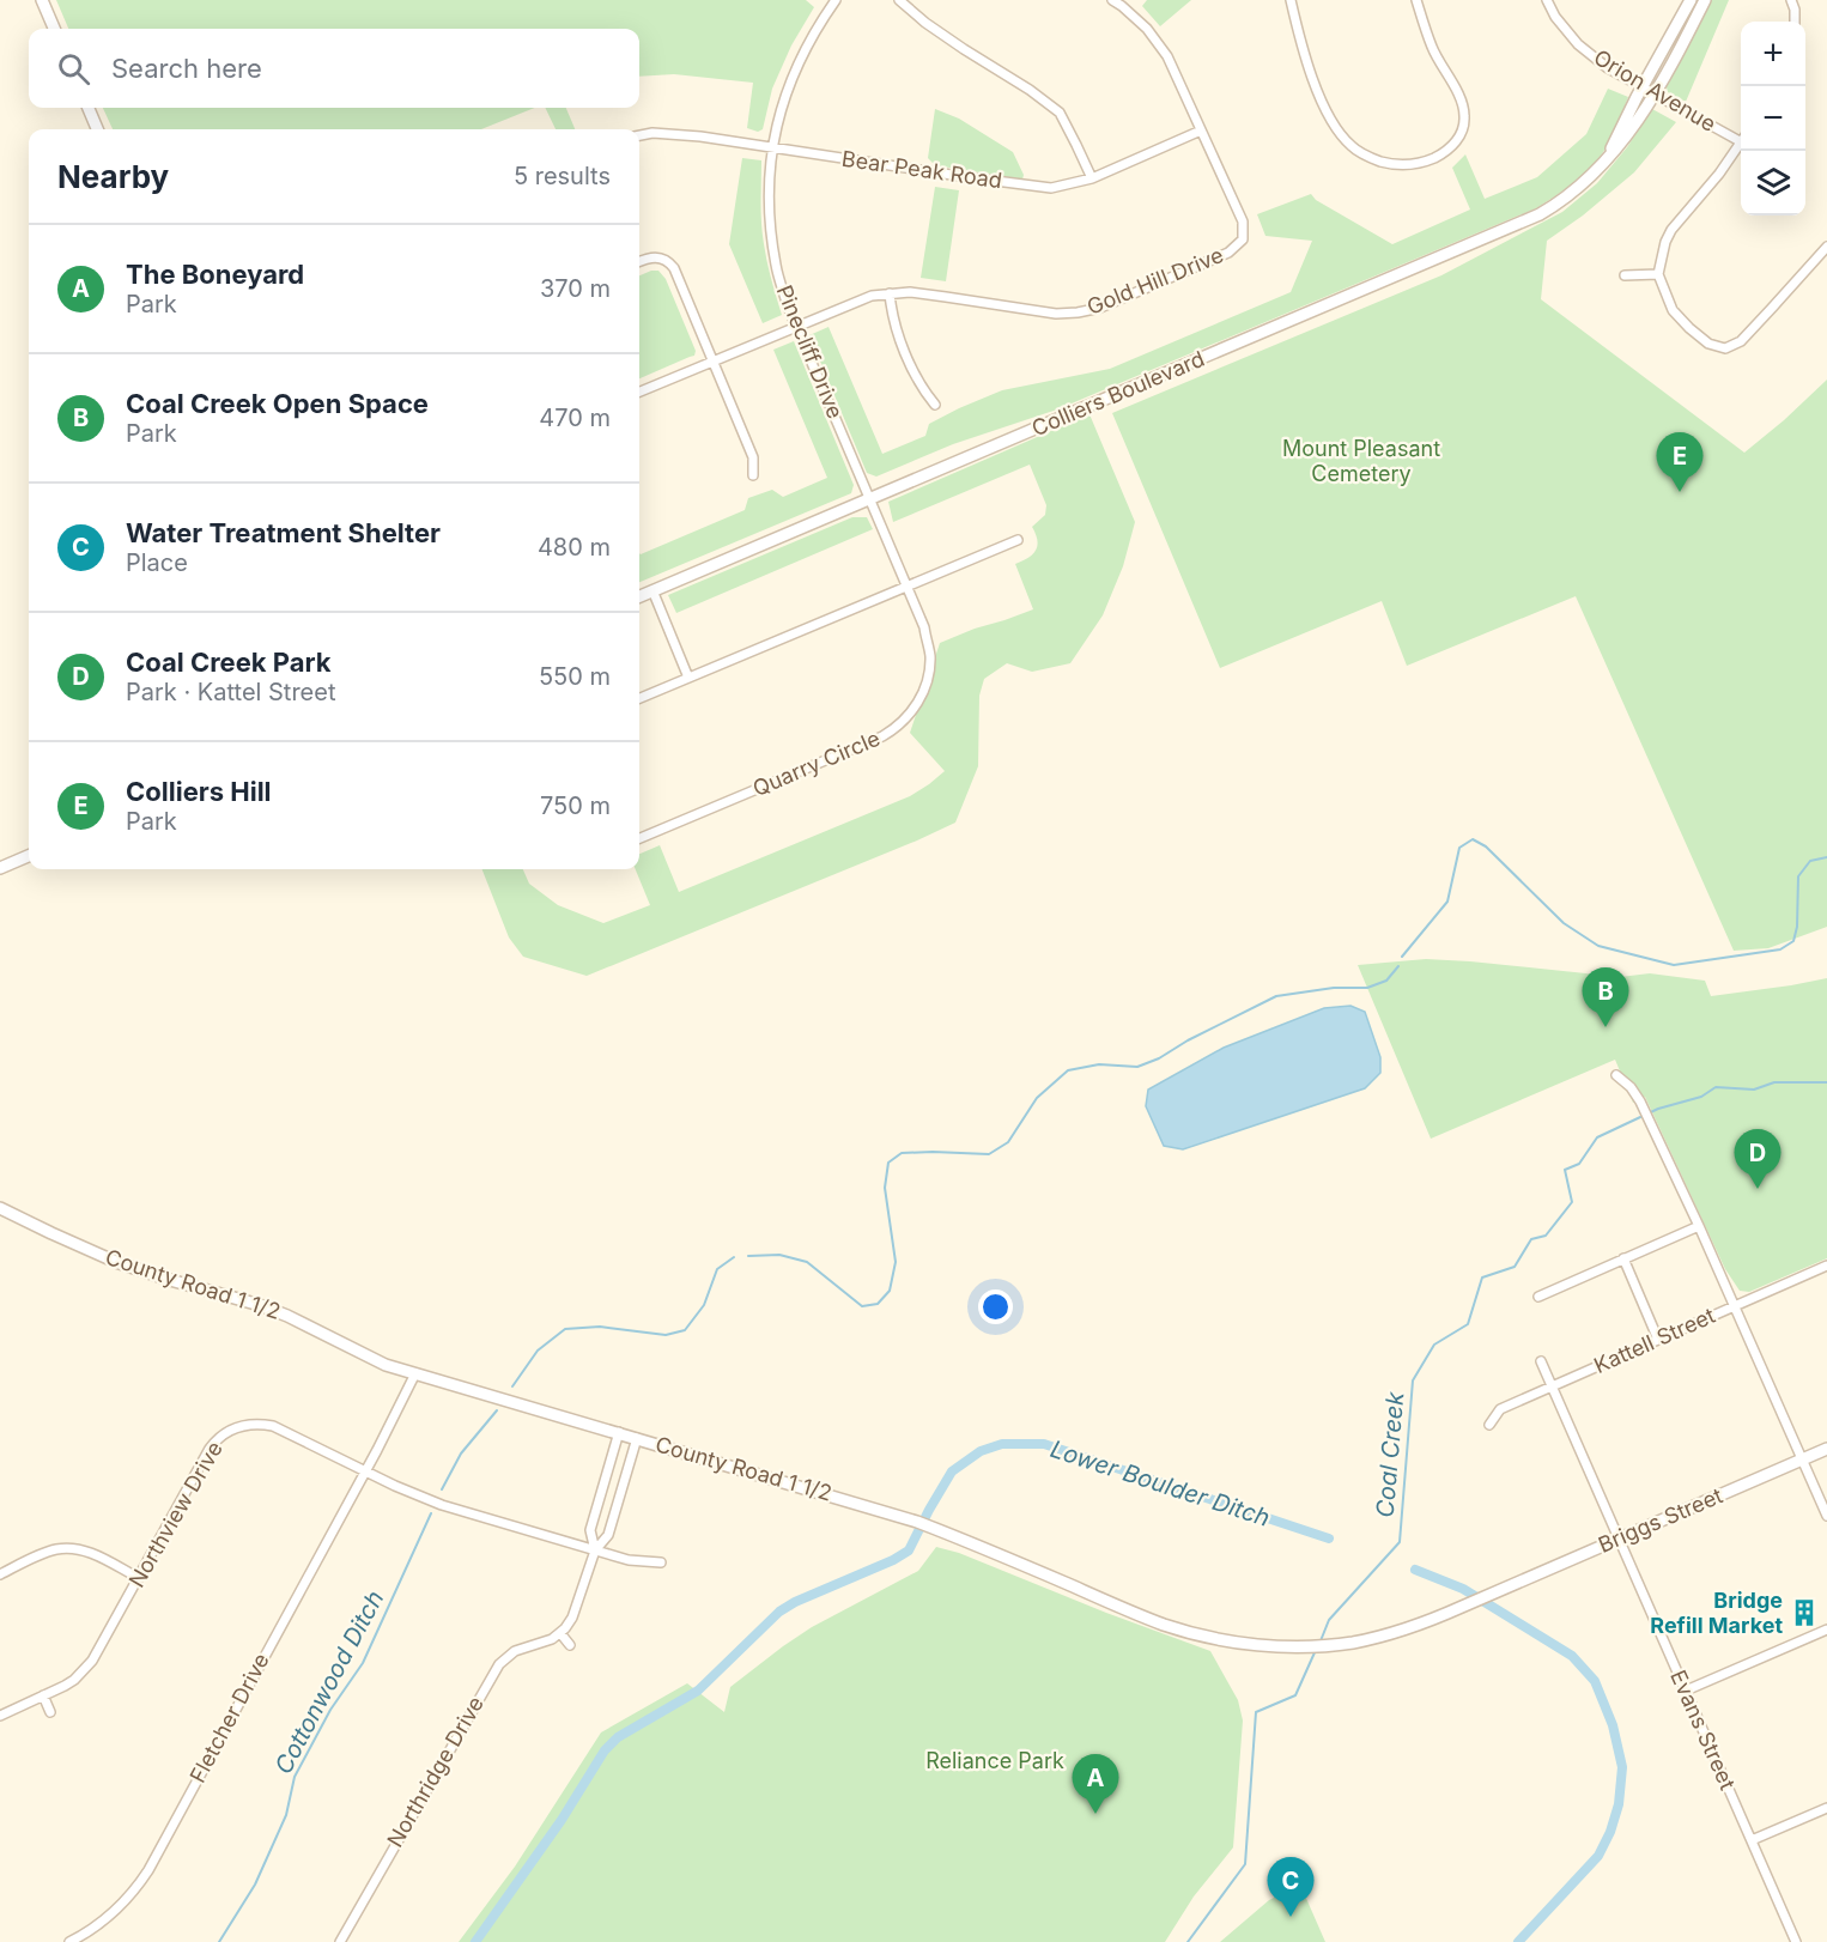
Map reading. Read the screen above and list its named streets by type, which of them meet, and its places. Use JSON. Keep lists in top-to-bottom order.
{
  "streets": {
    "street": [
      "Orion Avenue",
      "Bear Peak Road",
      "Gold Hill Drive",
      "Pinecliff Drive",
      "Colliers Boulevard",
      "Quarry Circle",
      "County Road 1 1/2",
      "Kattell Street",
      "Northview Drive",
      "Briggs Street",
      "Fletcher Drive",
      "Evans Street",
      "Northridge Drive"
    ]
  },
  "crossings": [
    ["Orion Avenue", "Colliers Boulevard"],
    ["Bear Peak Road", "Gold Hill Drive"],
    ["Bear Peak Road", "Pinecliff Drive"],
    ["Gold Hill Drive", "Pinecliff Drive"],
    ["Pinecliff Drive", "Colliers Boulevard"],
    ["Pinecliff Drive", "Quarry Circle"],
    ["Colliers Boulevard", "Quarry Circle"],
    ["County Road 1 1/2", "Briggs Street"],
    ["County Road 1 1/2", "Fletcher Drive"],
    ["Kattell Street", "Evans Street"],
    ["Northview Drive", "Fletcher Drive"],
    ["Briggs Street", "Evans Street"]
  ],
  "water": ["Coal Creek", "Lower Boulder Ditch", "Cottonwood Ditch"],
  "parks": ["Mount Pleasant Cemetery", "Reliance Park"],
  "places": {
    "building": ["Bridge Refill Market"]
  },
  "page": {
    "map_buttons": ["+", "−"],
    "search": "Search here",
    "heading": ["Nearby", "5 results"],
    "list": [
      {
        "mark": "A",
        "name": "The Boneyard",
        "note": "Park",
        "value": "370 m"
      },
      {
        "mark": "B",
        "name": "Coal Creek Open Space",
        "note": "Park",
        "value": "470 m"
      },
      {
        "mark": "C",
        "name": "Water Treatment Shelter",
        "note": "Place",
        "value": "480 m"
      },
      {
        "mark": "D",
        "name": "Coal Creek Park",
        "note": "Park · Kattel Street",
        "value": "550 m"
      },
      {
        "mark": "E",
        "name": "Colliers Hill",
        "note": "Park",
        "value": "750 m"
      }
    ],
    "pins": [
      "E",
      "B",
      "D",
      "A",
      "C"
    ]
  }
}
